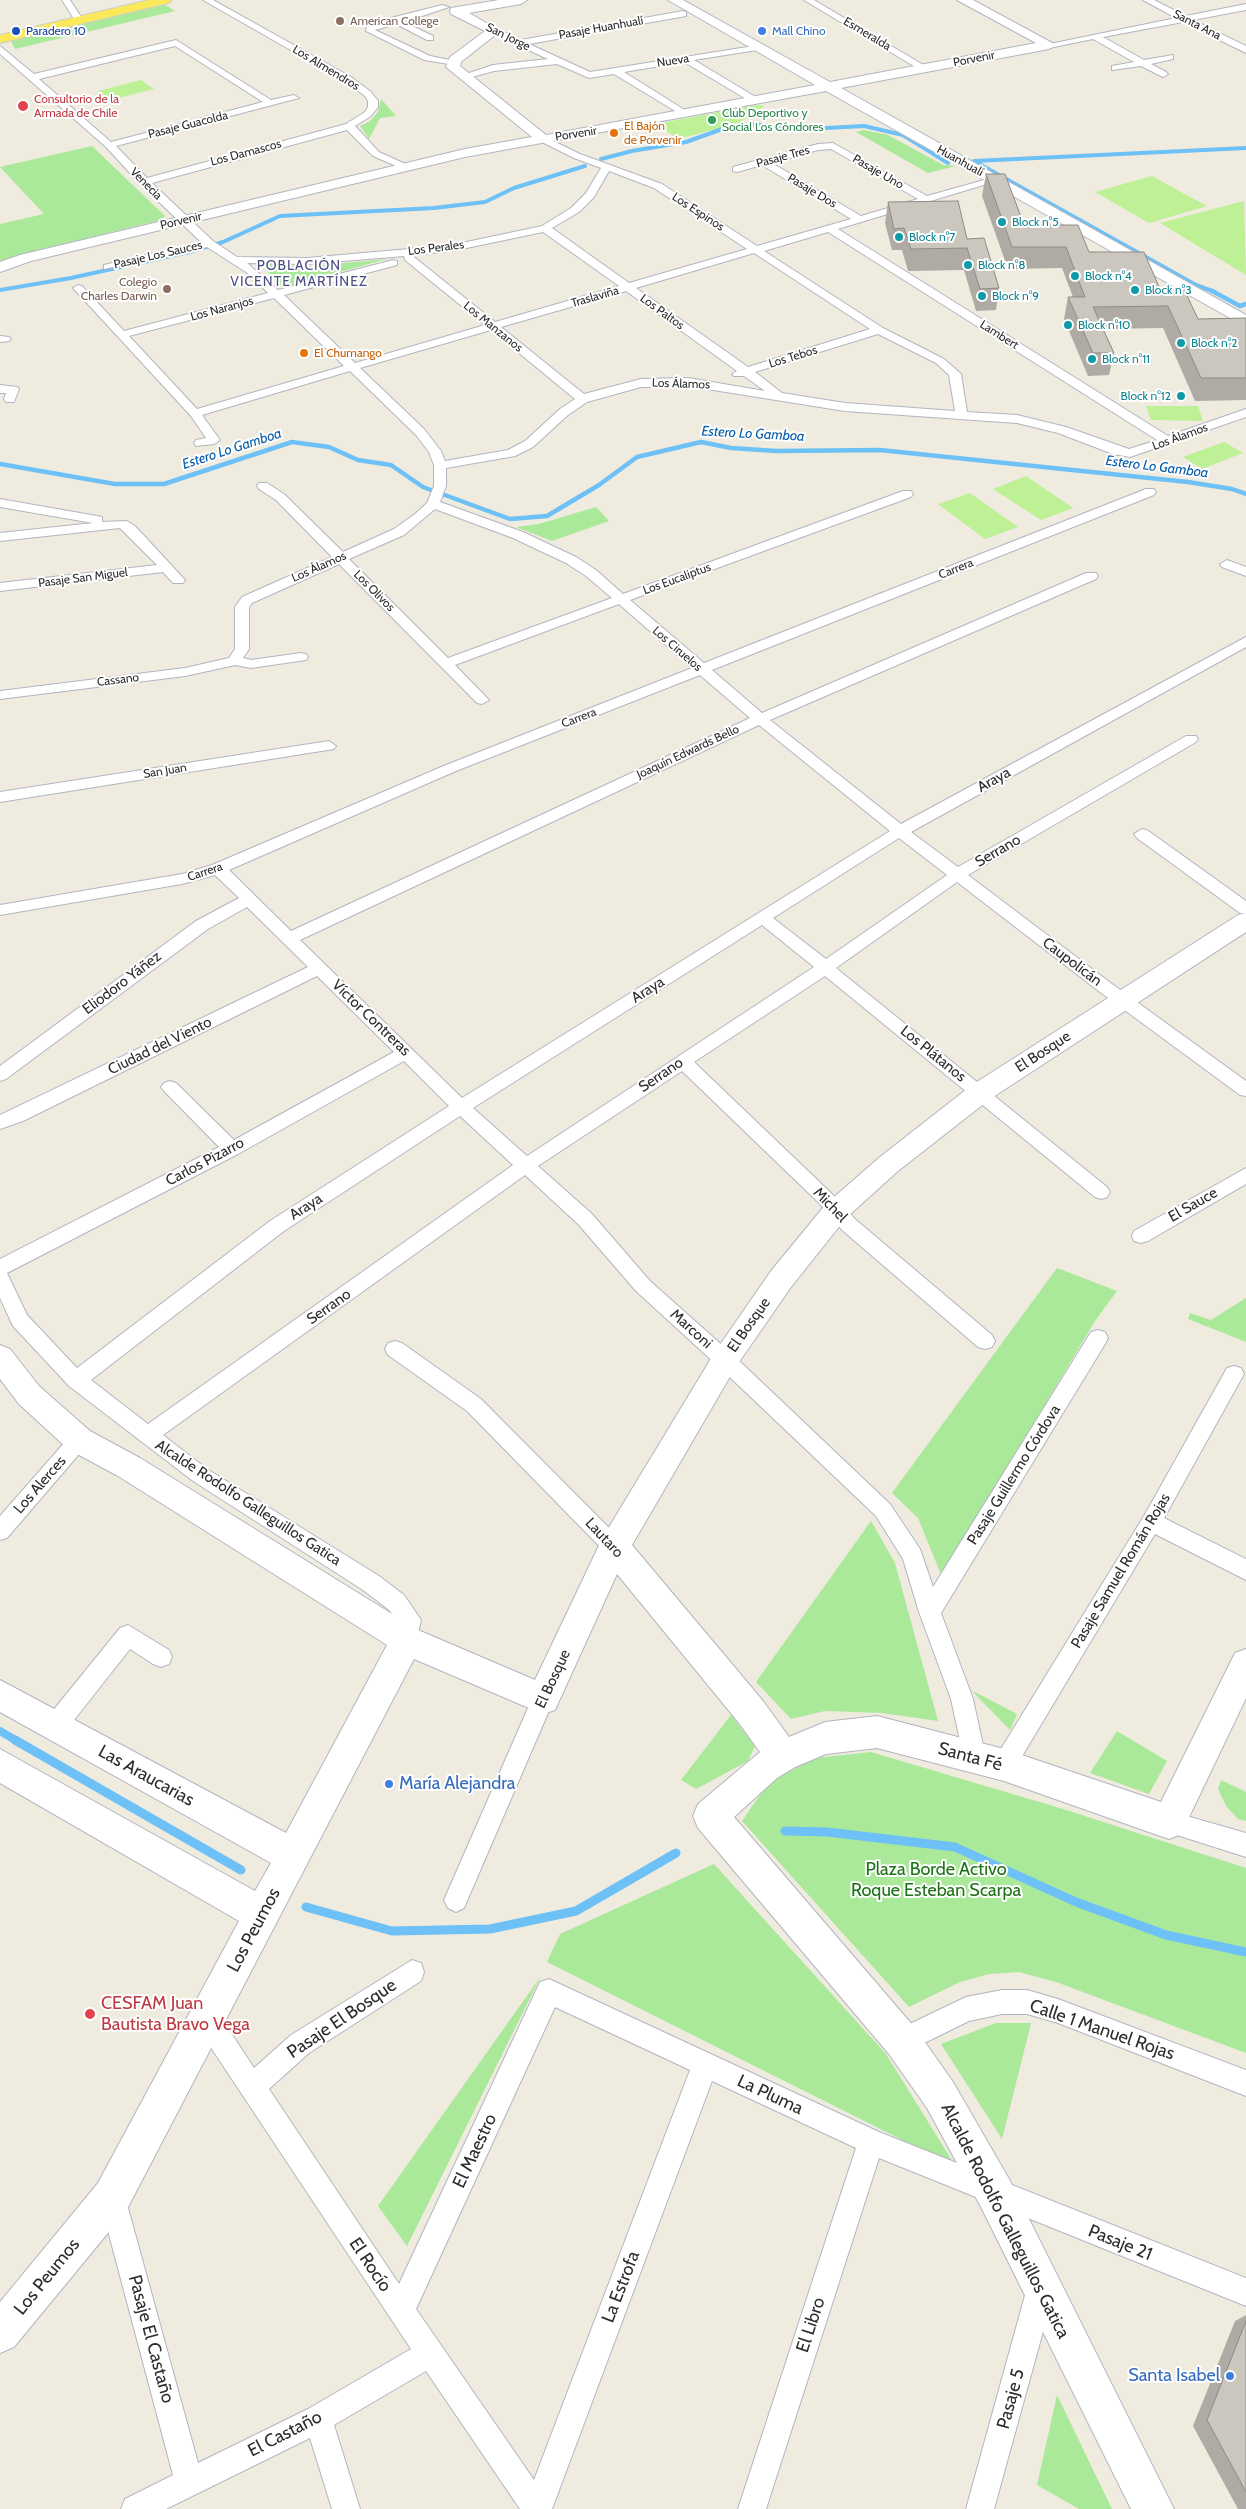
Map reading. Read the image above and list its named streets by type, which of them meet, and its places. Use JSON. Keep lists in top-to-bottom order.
{
  "streets": {
    "street": [
      "Santa Ana",
      "Pasaje Huanhualí",
      "Esmeralda",
      "San Jorge",
      "Porvenir",
      "Nueva",
      "Los Almendros",
      "Pasaje Guacolda",
      "Los Damascos",
      "Pasaje Tres",
      "Huanhualí",
      "Pasaje Uno",
      "Venecia",
      "Pasaje Dos",
      "Los Espinos",
      "Los Perales",
      "Pasaje Los Sauces",
      "Traslaviña",
      "Los Naranjos",
      "Los Paltos",
      "Los Manzanos",
      "Lambert",
      "Los Tebos",
      "Los Álamos",
      "Carrera",
      "Pasaje San Miguel",
      "Los Eucaliptus",
      "Los Olivos",
      "Los Ciruelos",
      "Cassano",
      "Joaquín Edwards Bello",
      "San Juan",
      "Araya",
      "Serrano",
      "Caupolicán",
      "Eliodoro Yáñez",
      "Víctor Contreras",
      "Ciudad del Viento",
      "El Bosque",
      "Los Plátanos",
      "Carlos Pizarro",
      "Michel",
      "El Sauce",
      "Marconi",
      "Pasaje Guillermo Córdova",
      "Los Alerces",
      "Alcalde Rodolfo Galleguillos Gatica",
      "Lautaro",
      "Pasaje Samuel Román Rojas",
      "Santa Fé",
      "Las Araucarias",
      "Los Peumos",
      "Pasaje El Bosque",
      "Calle 1 Manuel Rojas",
      "La Pluma",
      "El Maestro",
      "Pasaje 21",
      "El Rocío",
      "La Estrofa",
      "El Libro",
      "Pasaje El Castaño",
      "Pasaje 5",
      "El Castaño"
    ]
  },
  "crossings": [
    ["Santa Ana", "Porvenir"],
    ["Pasaje Huanhualí", "San Jorge"],
    ["Esmeralda", "Porvenir"],
    ["San Jorge", "Nueva"],
    ["Porvenir", "Huanhualí"],
    ["Porvenir", "Venecia"],
    ["Porvenir", "Los Espinos"],
    ["Nueva", "Huanhualí"],
    ["Los Almendros", "Los Damascos"],
    ["Pasaje Guacolda", "Venecia"],
    ["Los Damascos", "Venecia"],
    ["Pasaje Tres", "Pasaje Uno"],
    ["Pasaje Tres", "Pasaje Dos"],
    ["Huanhualí", "Traslaviña"],
    ["Pasaje Uno", "Traslaviña"],
    ["Venecia", "Los Perales"],
    ["Venecia", "Pasaje Los Sauces"],
    ["Venecia", "Traslaviña"],
    ["Venecia", "Los Naranjos"],
    ["Venecia", "Los Álamos"],
    ["Pasaje Dos", "Traslaviña"],
    ["Los Espinos", "Los Perales"],
    ["Los Espinos", "Traslaviña"],
    ["Los Espinos", "Los Tebos"],
    ["Los Espinos", "Los Álamos"],
    ["Los Perales", "Los Naranjos"],
    ["Los Perales", "Los Paltos"],
    ["Los Perales", "Los Manzanos"],
    ["Traslaviña", "Los Paltos"],
    ["Traslaviña", "Los Manzanos"],
    ["Traslaviña", "Lambert"],
    ["Los Naranjos", "Los Manzanos"],
    ["Los Paltos", "Los Tebos"],
    ["Los Paltos", "Los Álamos"],
    ["Los Manzanos", "Los Álamos"],
    ["Lambert", "Los Álamos"],
    ["Los Tebos", "Los Álamos"],
    ["Los Álamos", "Los Olivos"],
    ["Los Álamos", "Los Ciruelos"],
    ["Los Álamos", "Cassano"],
    ["Carrera", "Los Ciruelos"],
    ["Carrera", "Víctor Contreras"],
    ["Los Eucaliptus", "Los Olivos"],
    ["Los Eucaliptus", "Los Ciruelos"],
    ["Los Ciruelos", "Joaquín Edwards Bello"],
    ["Los Ciruelos", "Araya"],
    ["Los Ciruelos", "Caupolicán"],
    ["Joaquín Edwards Bello", "Víctor Contreras"],
    ["Araya", "Caupolicán"],
    ["Araya", "Víctor Contreras"],
    ["Araya", "Los Plátanos"],
    ["Araya", "Alcalde Rodolfo Galleguillos Gatica"],
    ["Serrano", "Caupolicán"],
    ["Serrano", "Víctor Contreras"],
    ["Serrano", "Los Plátanos"],
    ["Serrano", "Michel"],
    ["Serrano", "Marconi"],
    ["Serrano", "Alcalde Rodolfo Galleguillos Gatica"],
    ["Caupolicán", "El Bosque"],
    ["Eliodoro Yáñez", "Víctor Contreras"],
    ["Víctor Contreras", "Ciudad del Viento"],
    ["Víctor Contreras", "Carlos Pizarro"],
    ["Víctor Contreras", "Marconi"],
    ["El Bosque", "Los Plátanos"],
    ["El Bosque", "Michel"],
    ["El Bosque", "Marconi"],
    ["El Bosque", "Alcalde Rodolfo Galleguillos Gatica"],
    ["El Bosque", "Lautaro"],
    ["Marconi", "Pasaje Guillermo Córdova"],
    ["Marconi", "Pasaje Samuel Román Rojas"],
    ["Marconi", "Santa Fé"],
    ["Los Alerces", "Alcalde Rodolfo Galleguillos Gatica"],
    ["Alcalde Rodolfo Galleguillos Gatica", "Santa Fé"],
    ["Alcalde Rodolfo Galleguillos Gatica", "Los Peumos"],
    ["Alcalde Rodolfo Galleguillos Gatica", "Calle 1 Manuel Rojas"],
    ["Alcalde Rodolfo Galleguillos Gatica", "La Pluma"],
    ["Alcalde Rodolfo Galleguillos Gatica", "Pasaje 21"],
    ["Alcalde Rodolfo Galleguillos Gatica", "Pasaje 5"],
    ["Lautaro", "Santa Fé"],
    ["Pasaje Samuel Román Rojas", "Santa Fé"],
    ["Las Araucarias", "Los Peumos"],
    ["Los Peumos", "El Rocío"],
    ["Los Peumos", "Pasaje El Castaño"],
    ["Pasaje El Bosque", "El Rocío"],
    ["La Pluma", "El Maestro"],
    ["La Pluma", "Pasaje 21"],
    ["La Pluma", "La Estrofa"],
    ["La Pluma", "El Libro"],
    ["El Maestro", "El Rocío"],
    ["El Rocío", "La Estrofa"],
    ["El Rocío", "El Castaño"],
    ["Pasaje El Castaño", "El Castaño"]
  ],
  "districts": ["POBLACIÓN VICENTE MARTÍNEZ"],
  "water": ["Estero Lo Gamboa"],
  "parks": ["Plaza Borde Activo Roque Esteban Scarpa"],
  "places": [
    "American College",
    "Paradero 10",
    "Mall Chino",
    "Consultorio de la Armada de Chile",
    "Club Deportivo y Social Los Cóndores",
    "El Bajón de Porvenir",
    "Block n°5",
    "Block n°7",
    "Block n°8",
    "Block n°4",
    "Colegio Charles Darwin",
    "Block n°3",
    "Block n°9",
    "Block n°10",
    "Block n°2",
    "El Chumango",
    "Block n°11",
    "Block n°12",
    "María Alejandra",
    "CESFAM Juan Bautista Bravo Vega",
    "Santa Isabel"
  ]
}
